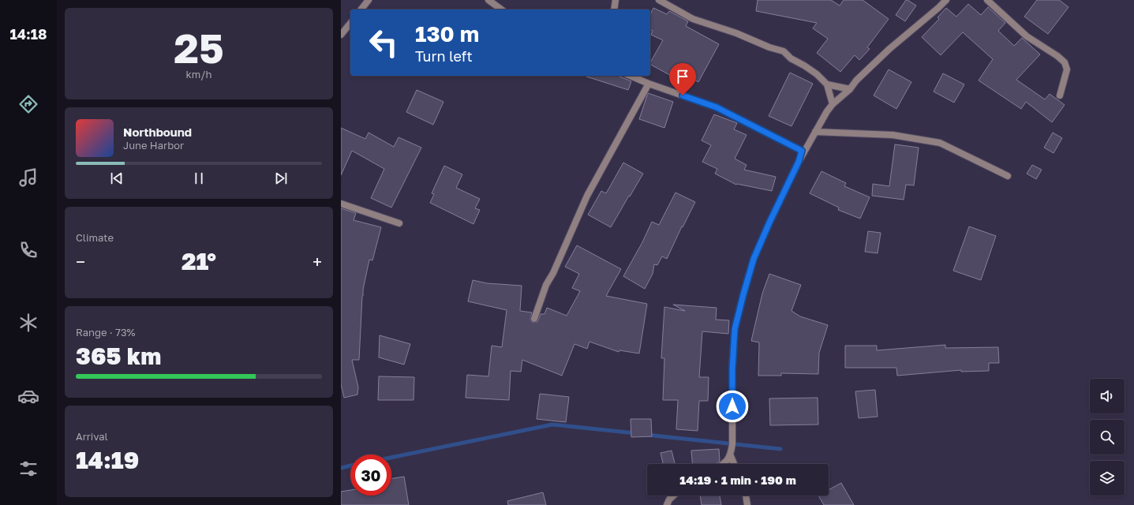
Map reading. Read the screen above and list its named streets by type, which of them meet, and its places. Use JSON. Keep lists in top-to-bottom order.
{
  "page": {
    "tabs": "14:18",
    "tile": [
      ["25", "km/h"],
      "Climate",
      ["Range · 73%", "365 km"],
      ["Arrival", "14:19"]
    ],
    "turn": ["130 m", "Turn left"],
    "song": ["Northbound", "June Harbor"],
    "heat": ["−", "21°", "+"],
    "limit": "30",
    "trip": "14:19 · 1 min · 190 m"
  }
}
